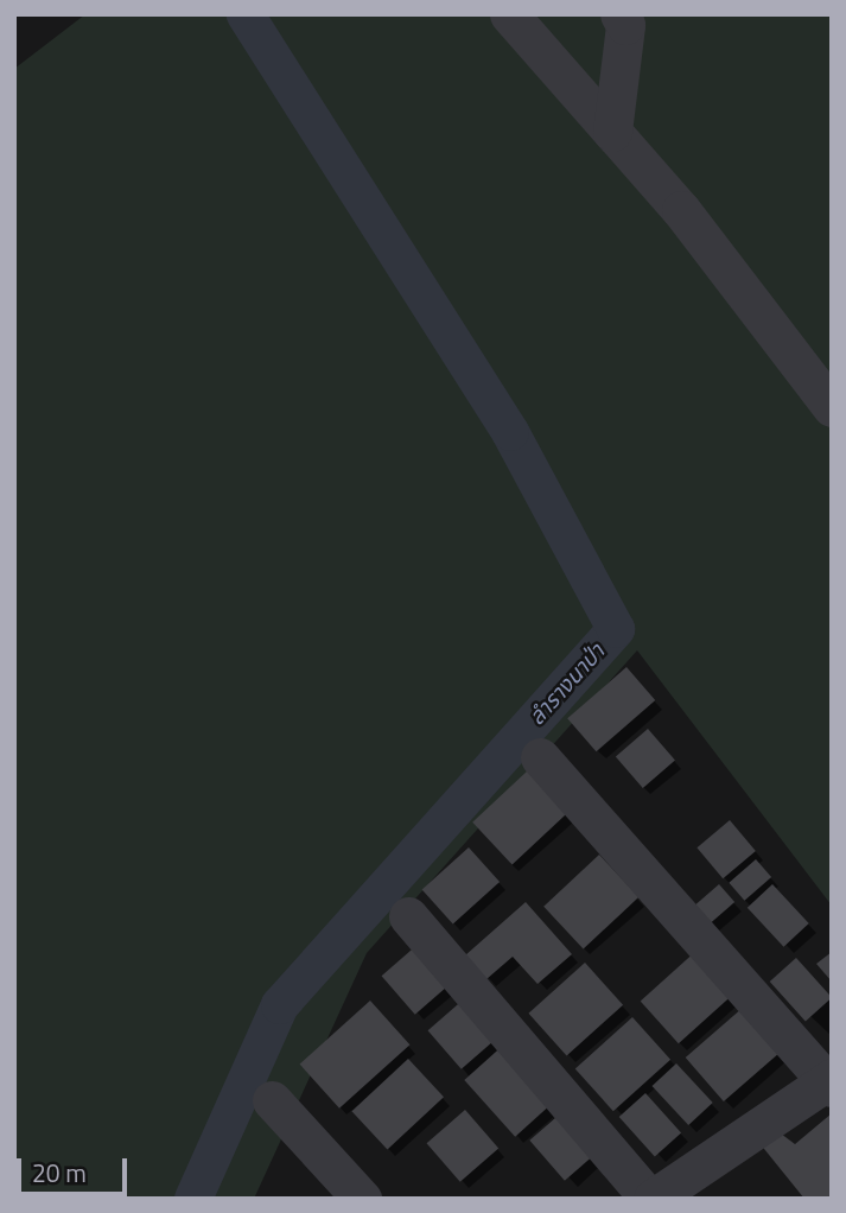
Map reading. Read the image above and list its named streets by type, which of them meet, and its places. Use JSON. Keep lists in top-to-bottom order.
{
  "water": ["ลำรางนาป่า"],
  "scale_bar": "20 m"
}
